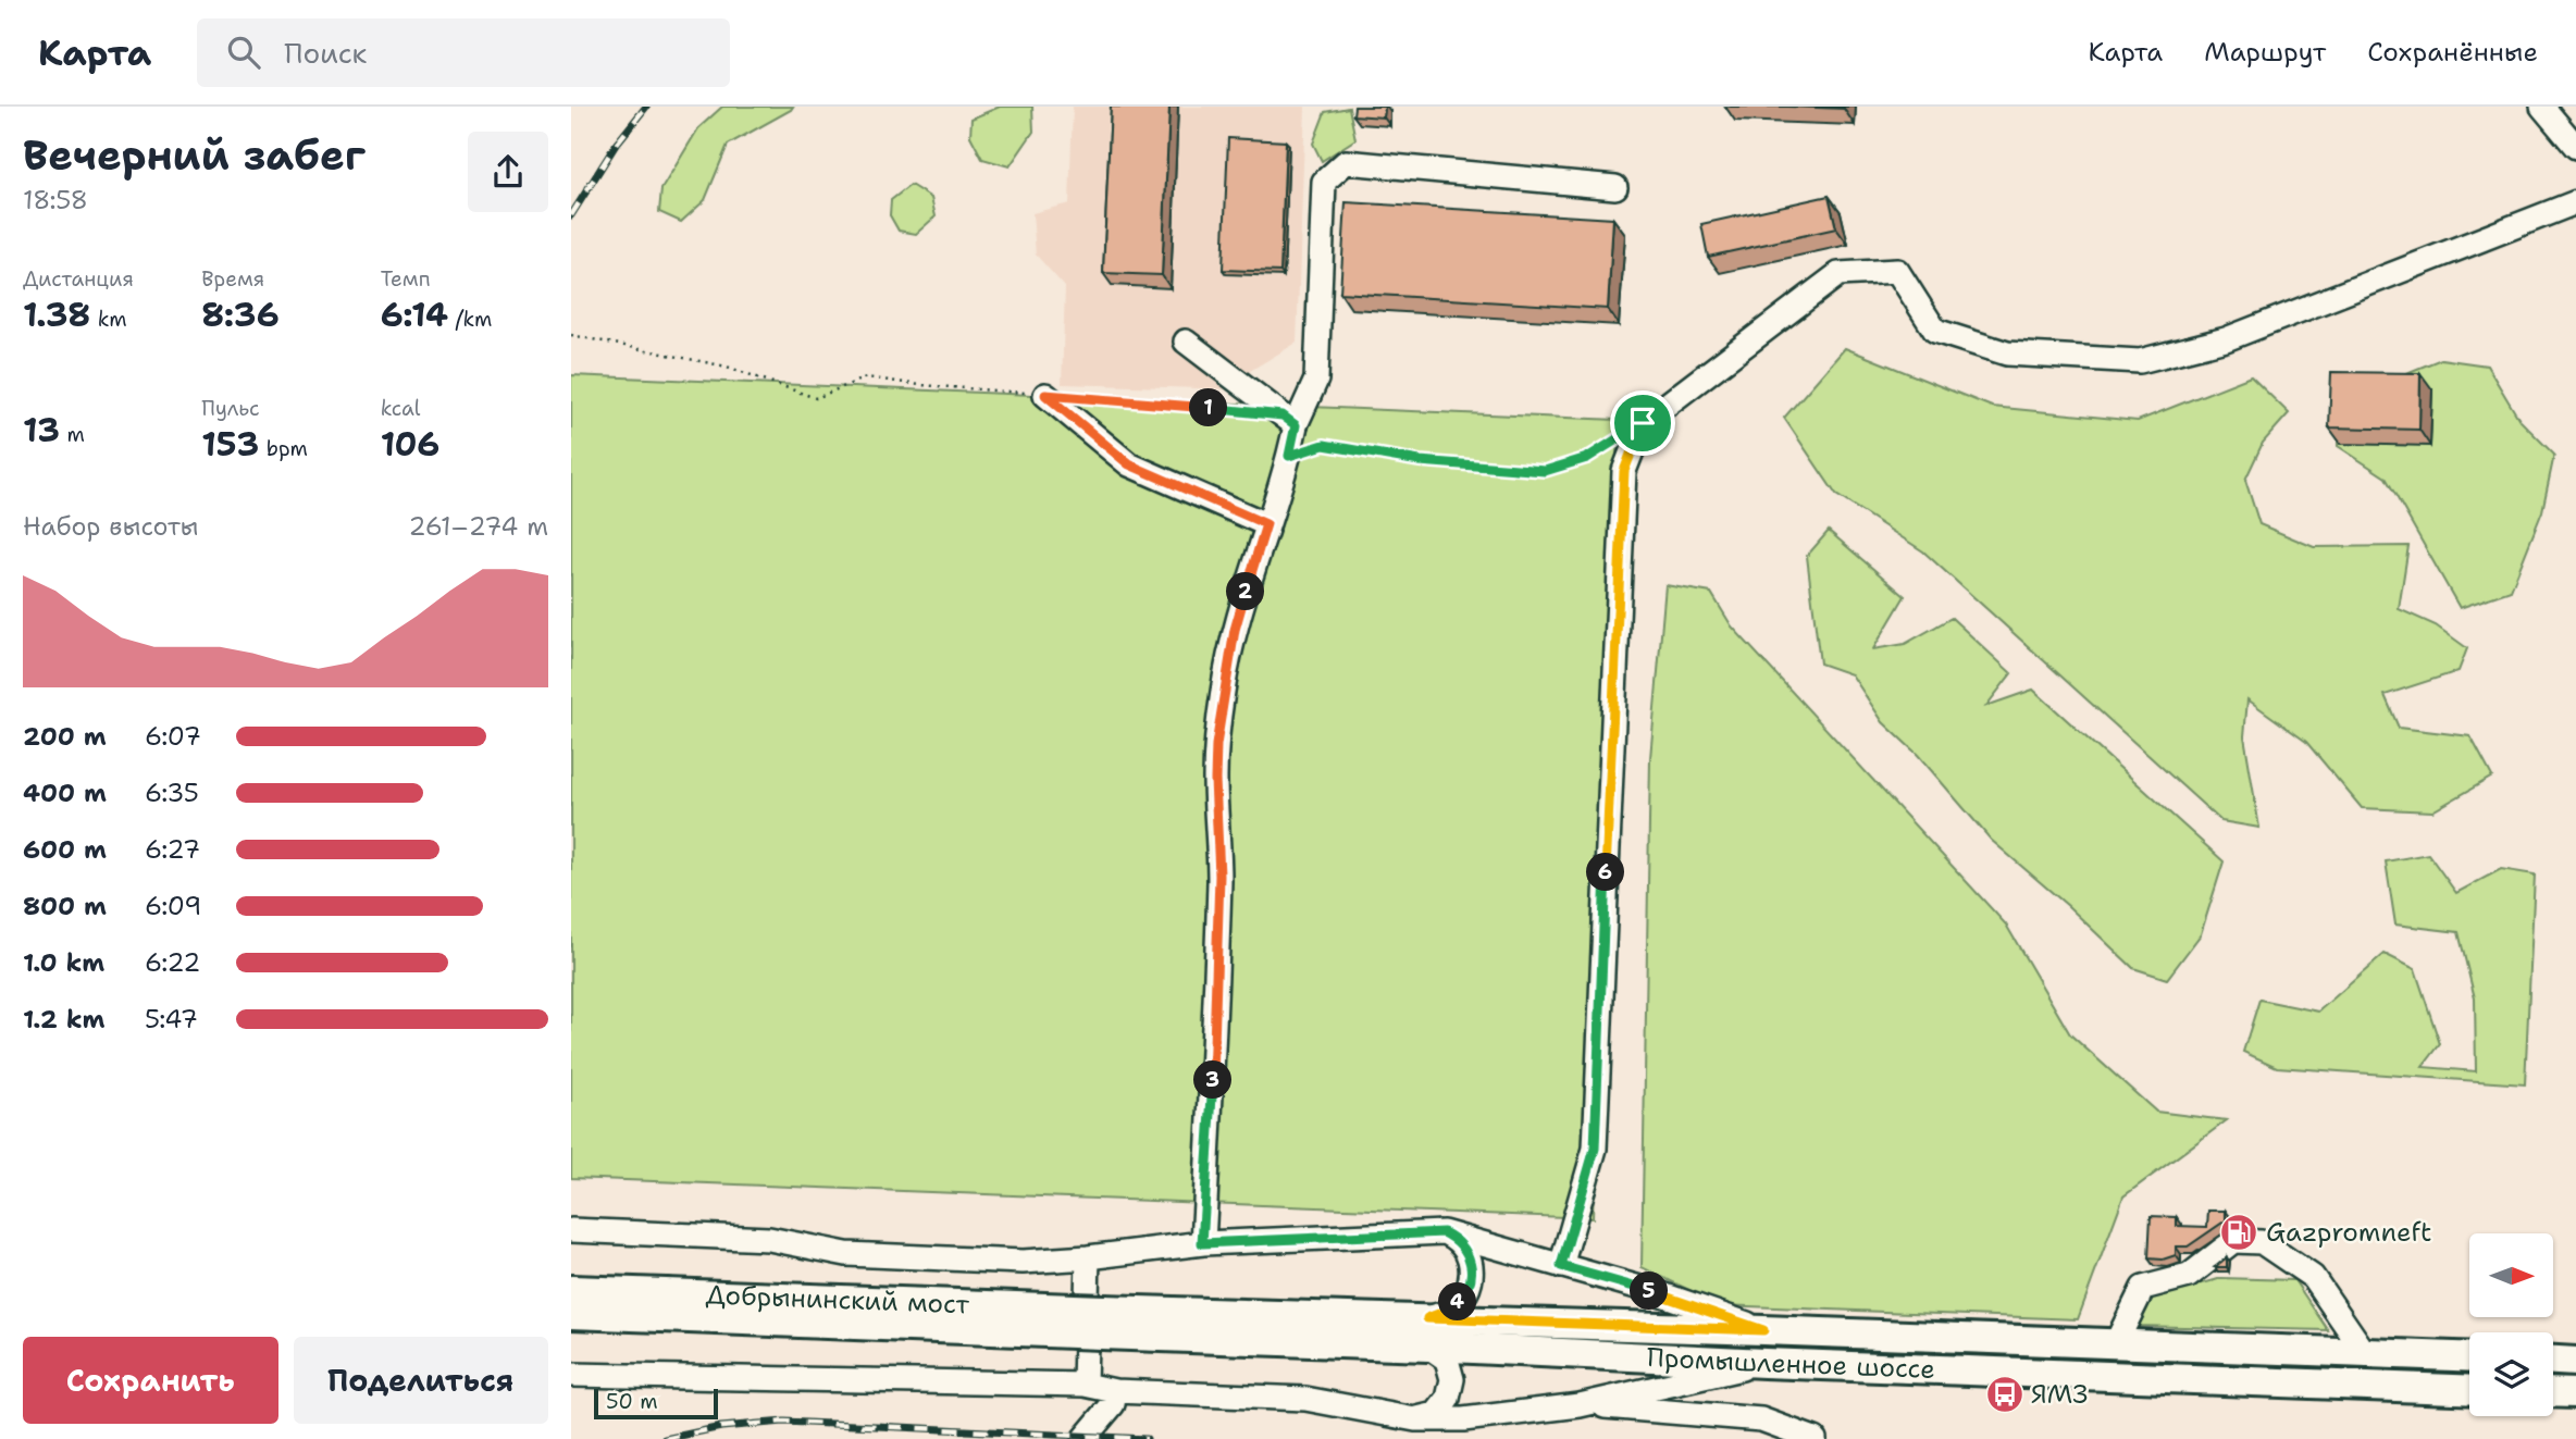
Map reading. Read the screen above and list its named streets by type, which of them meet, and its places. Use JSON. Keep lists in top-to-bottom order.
{
  "streets": {
    "main road": ["Добрынинский мост", "Промышленное шоссе"]
  },
  "crossings": [
    ["Добрынинский мост", "Промышленное шоссе"]
  ],
  "places": {
    "fuel station": ["Gazpromneft"],
    "bus stop": ["ЯМЗ"]
  },
  "scale_bar": "50 m",
  "north": "right",
  "page": {
    "header": "Карта",
    "search": "Поиск",
    "nav": ["Карта", "Маршрут", "Сохранённые"],
    "heading": ["Вечерний забег", "18:58"],
    "stats": [
      ["Дистанция", "1.38 km"],
      ["Время", "8:36"],
      ["Темп", "6:14 /km"],
      ["13 m"],
      ["Пульс", "153 bpm"],
      ["kcal", "106"]
    ],
    "pins": [
      "1",
      "2",
      "6",
      "3",
      "5",
      "4"
    ],
    "chart": ["Набор высоты", "261–274 m"],
    "list": [
      {
        "name": "200 m",
        "note": "6:07"
      },
      {
        "name": "400 m",
        "note": "6:35"
      },
      {
        "name": "600 m",
        "note": "6:27"
      },
      {
        "name": "800 m",
        "note": "6:09"
      },
      {
        "name": "1.0 km",
        "note": "6:22"
      },
      {
        "name": "1.2 km",
        "note": "5:47"
      }
    ],
    "buttons": ["Сохранить", "Поделиться"],
    "scale": "50 m"
  }
}
